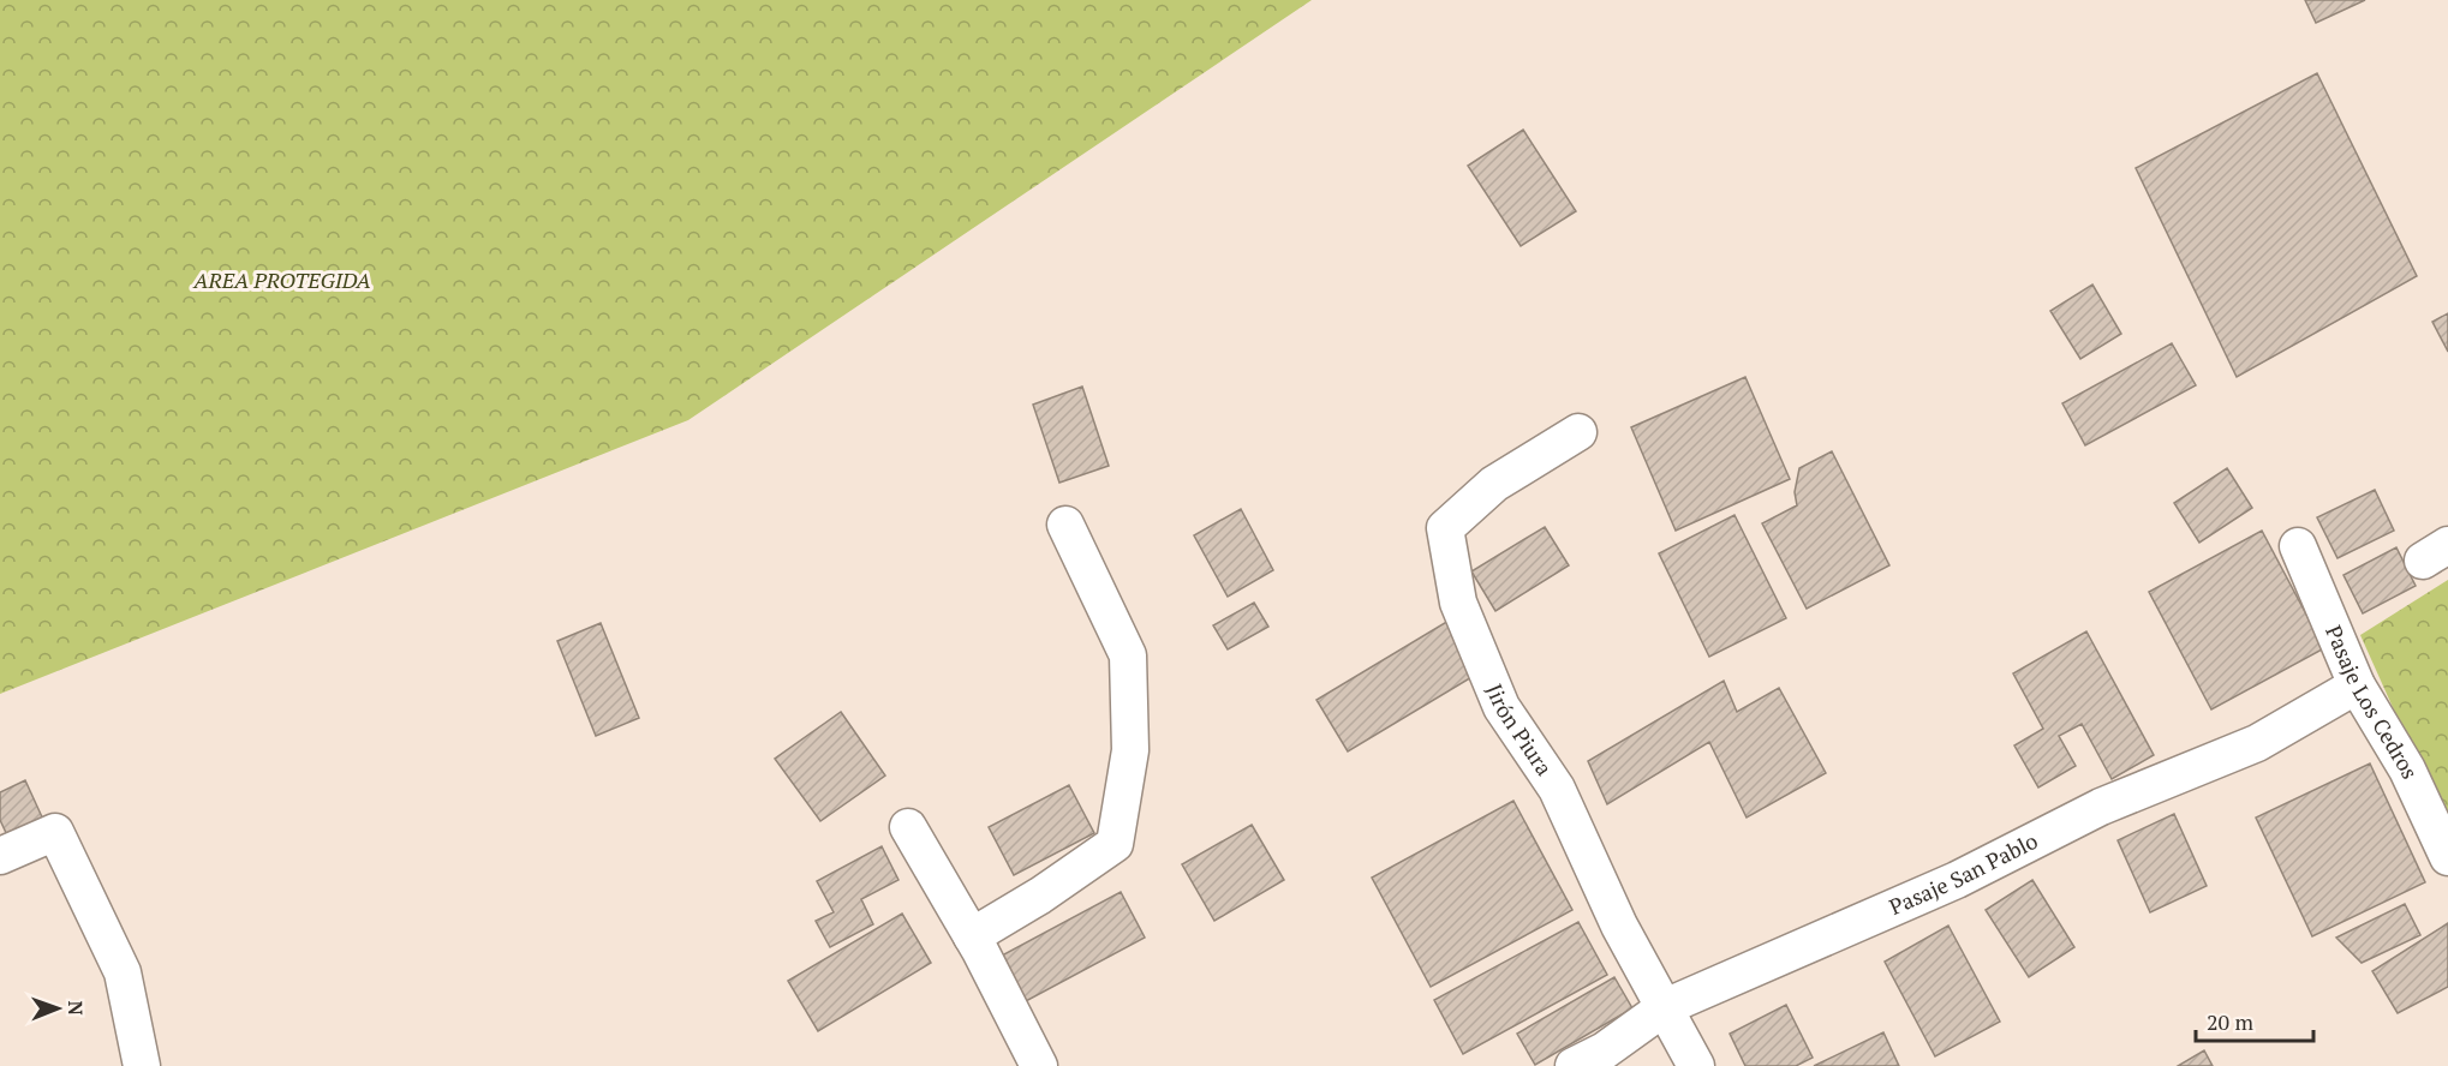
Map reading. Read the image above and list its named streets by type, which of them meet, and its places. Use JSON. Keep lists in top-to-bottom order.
{
  "streets": {
    "street": ["Pasaje Los Cedros", "Jirón Piura", "Pasaje San Pablo"]
  },
  "crossings": [
    ["Pasaje Los Cedros", "Pasaje San Pablo"],
    ["Jirón Piura", "Pasaje San Pablo"]
  ],
  "parks": ["AREA PROTEGIDA"],
  "scale_bar": "20 m",
  "north": "right"
}
